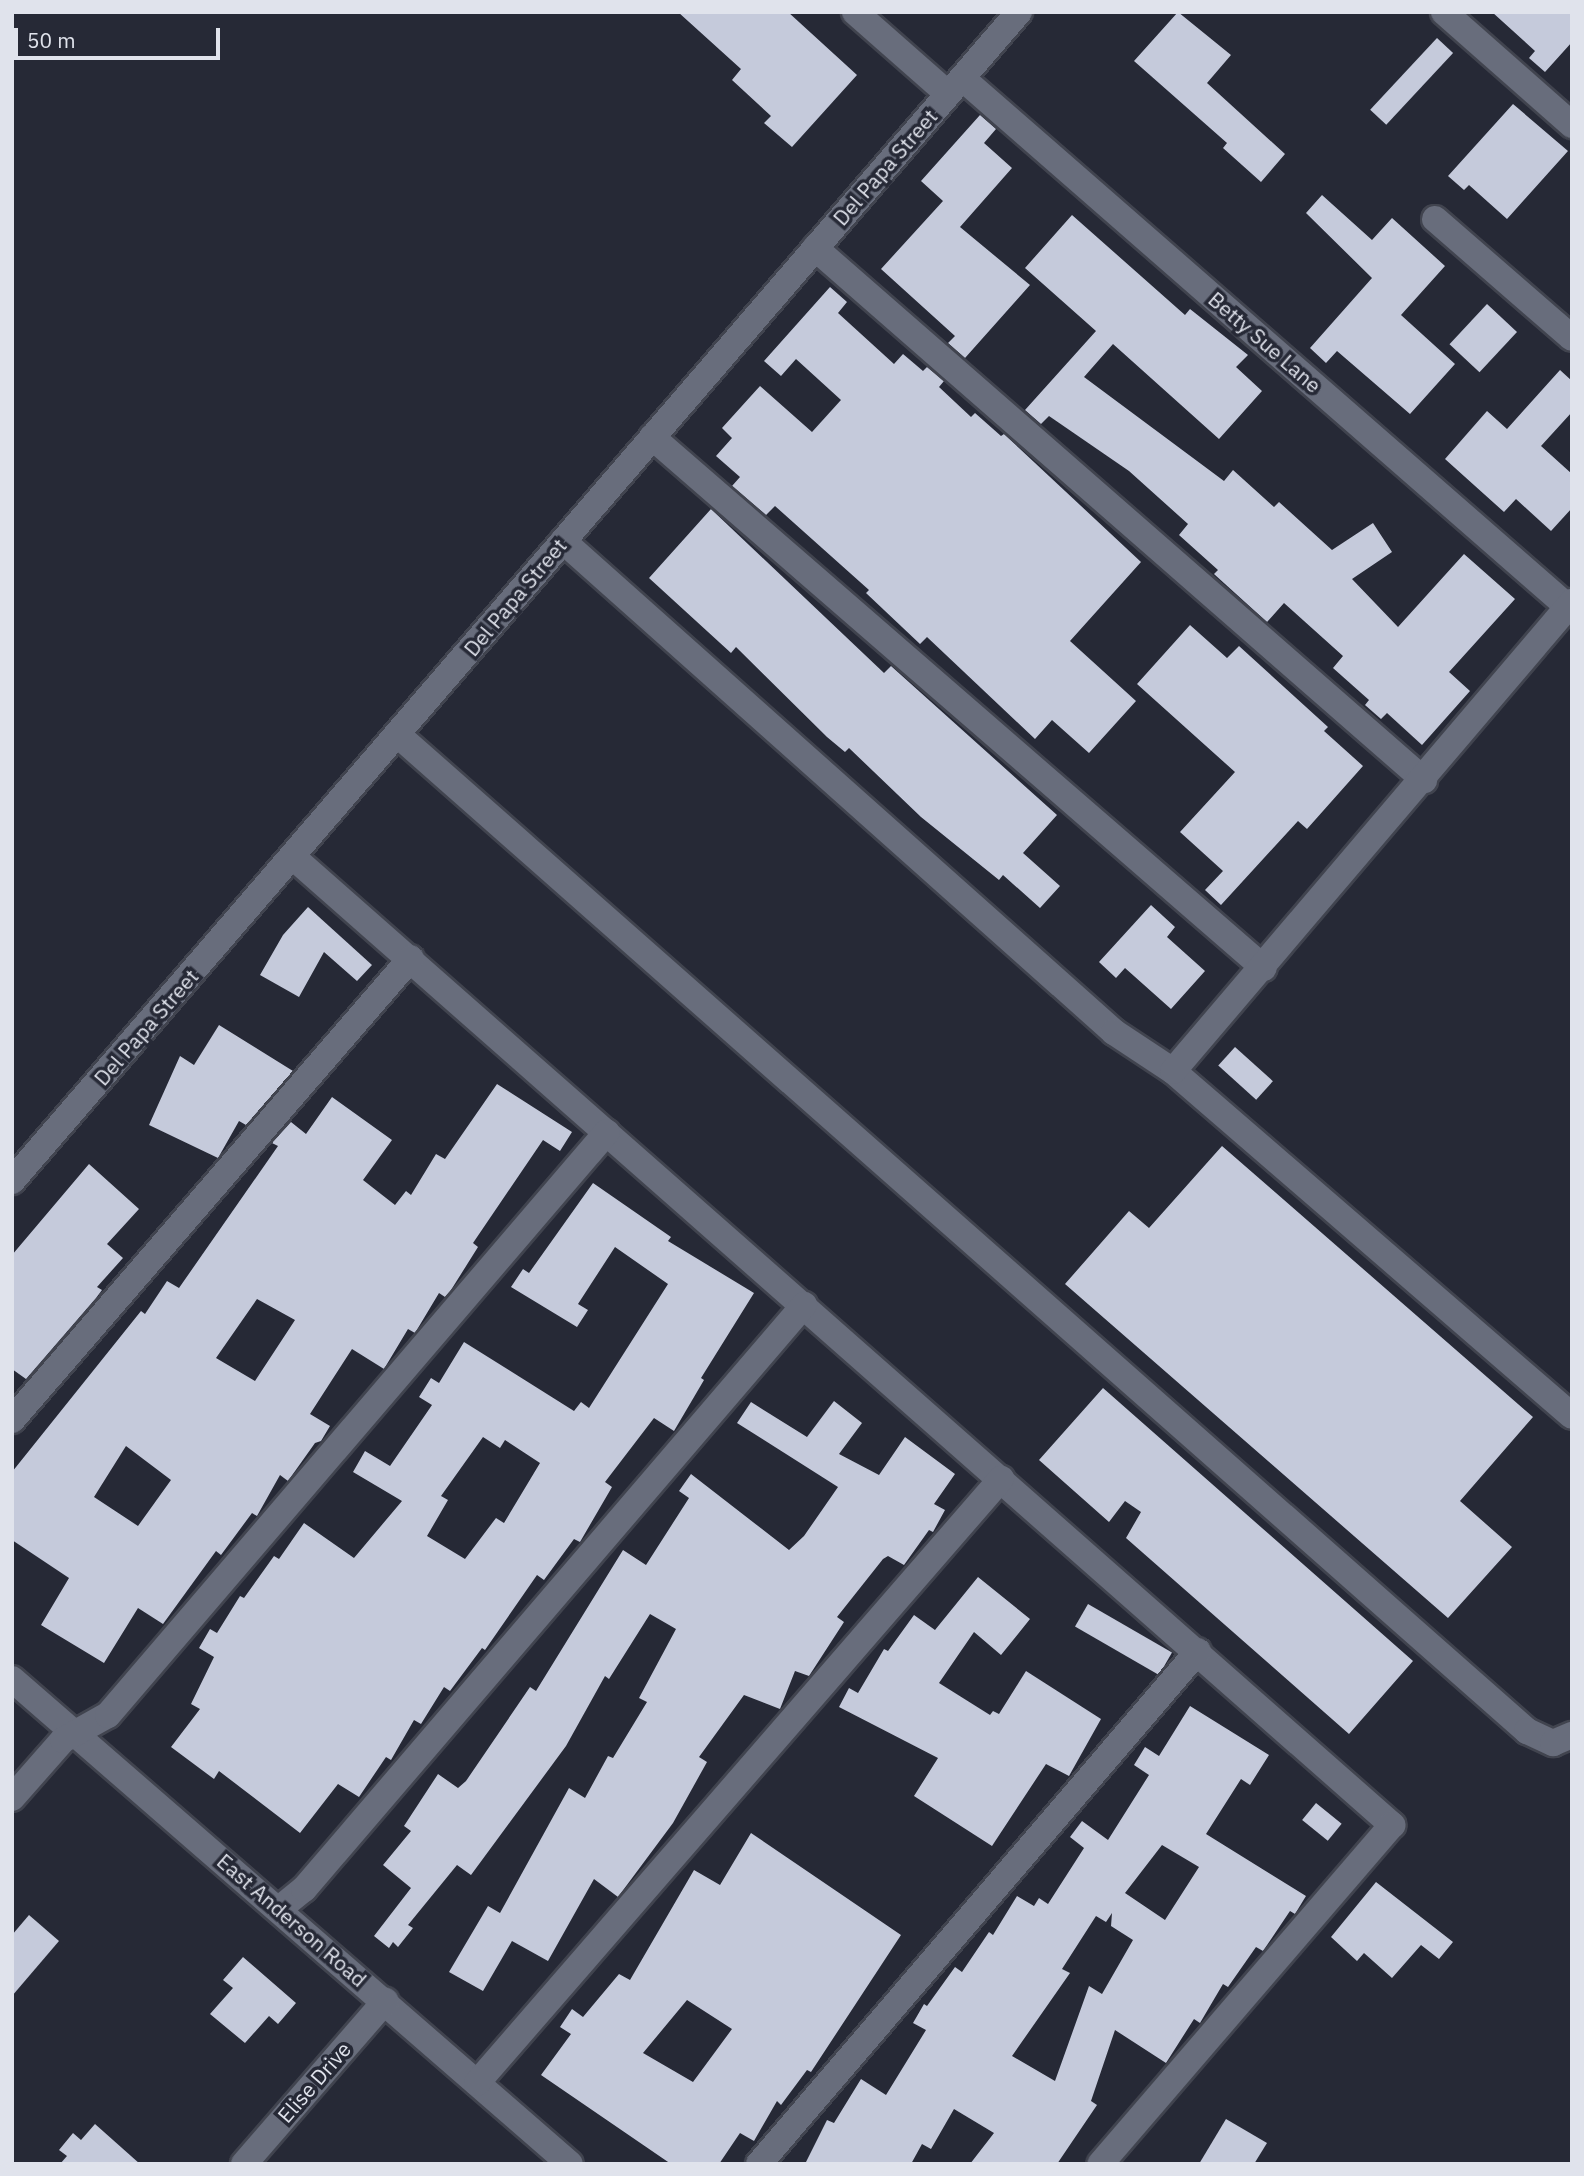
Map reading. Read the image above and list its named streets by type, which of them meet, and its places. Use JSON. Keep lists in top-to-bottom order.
{
  "streets": {
    "street": [
      "Del Papa Street",
      "Betty Sue Lane",
      "East Anderson Road",
      "Elise Drive"
    ]
  },
  "crossings": [
    ["Del Papa Street", "Betty Sue Lane"],
    ["East Anderson Road", "Elise Drive"]
  ],
  "scale_bar": "50 m"
}
